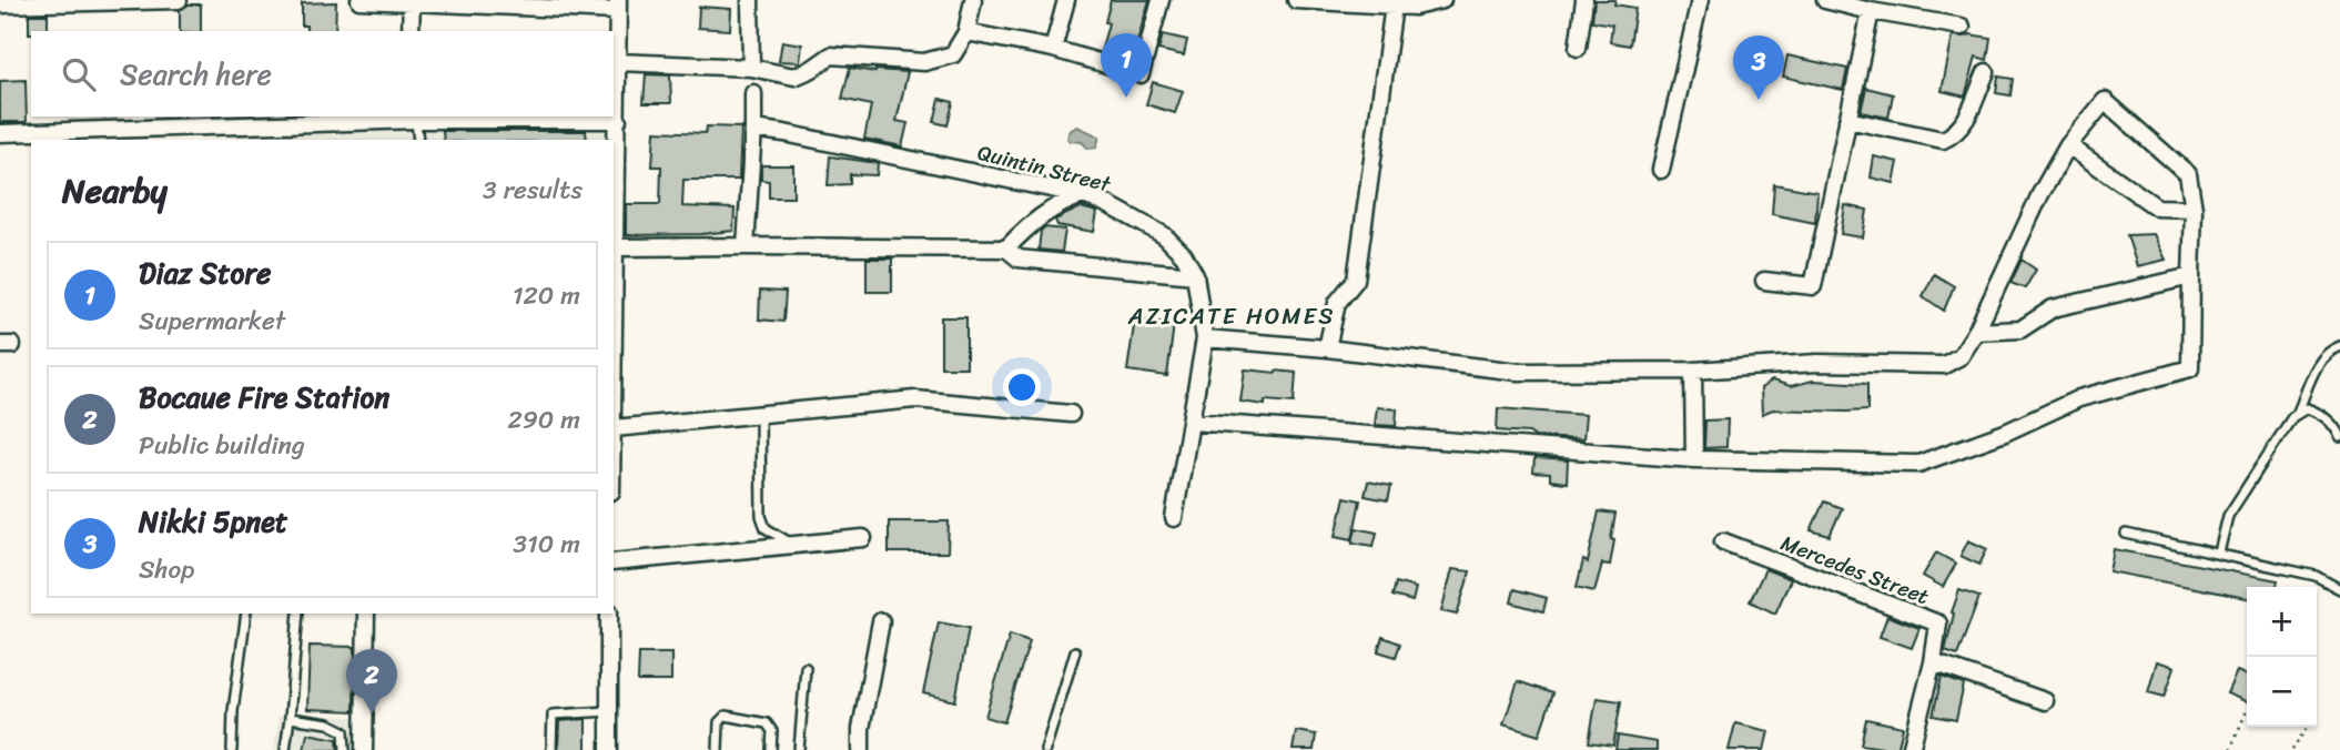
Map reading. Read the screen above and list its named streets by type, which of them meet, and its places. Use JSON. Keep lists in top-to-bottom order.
{
  "streets": {
    "street": ["Quintin Street", "Mercedes Street"]
  },
  "districts": ["AZICATE HOMES"],
  "page": {
    "search": "Search here",
    "pins": ["1", "3", "2"],
    "heading": ["Nearby", "3 results"],
    "list": [
      {
        "mark": "1",
        "name": "Diaz Store",
        "note": "Supermarket",
        "value": "120 m"
      },
      {
        "mark": "2",
        "name": "Bocaue Fire Station",
        "note": "Public building",
        "value": "290 m"
      },
      {
        "mark": "3",
        "name": "Nikki 5pnet",
        "note": "Shop",
        "value": "310 m"
      }
    ],
    "map_buttons": ["+", "−"]
  }
}
